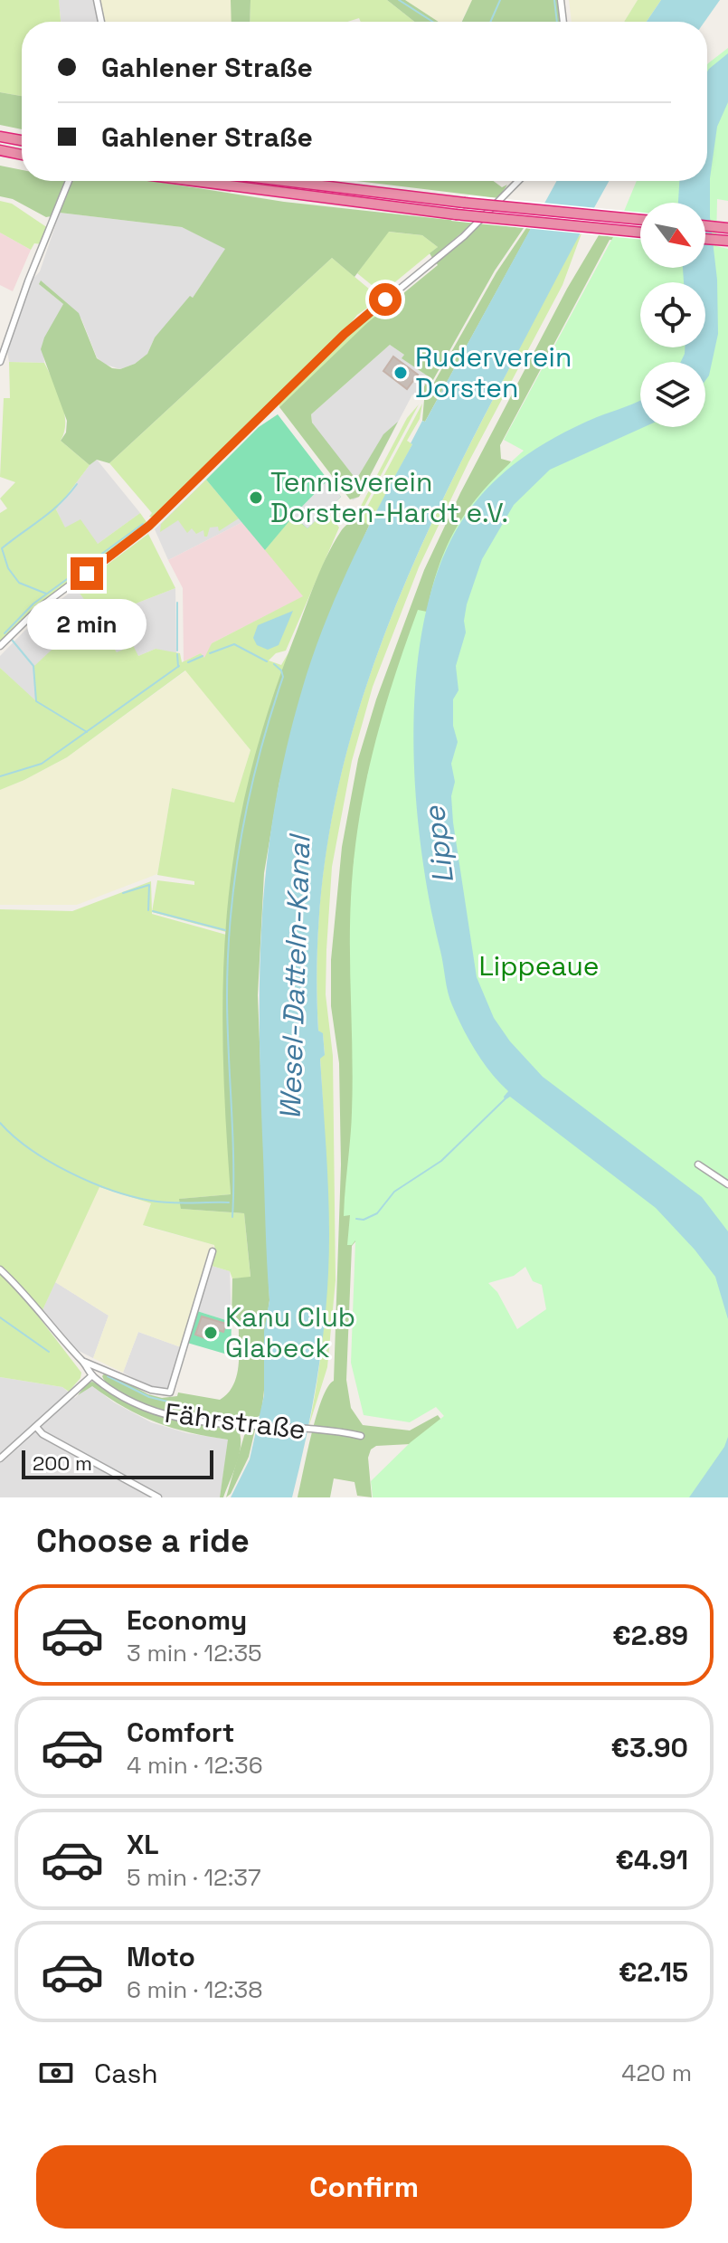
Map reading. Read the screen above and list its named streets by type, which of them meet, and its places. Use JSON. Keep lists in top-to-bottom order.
{
  "streets": {
    "street": ["Fährstraße"]
  },
  "water": ["Lippe", "Wesel-Datteln-Kanal"],
  "parks": ["Lippeaue"],
  "places": ["Ruderverein Dorsten", "Tennisverein Dorsten-Hardt e.V.", "Kanu Club Glabeck"],
  "scale_bar": "200 m",
  "north": "bottom right",
  "page": {
    "banner": ["Gahlener Straße", "Gahlener Straße"],
    "bubble": "2 min",
    "scale": "200 m",
    "heading": "Choose a ride",
    "list": [
      {
        "name": "Economy",
        "note": "3 min · 12:35",
        "value": "€2.89"
      },
      {
        "name": "Comfort",
        "note": "4 min · 12:36",
        "value": "€3.90"
      },
      {
        "name": "XL",
        "note": "5 min · 12:37",
        "value": "€4.91"
      },
      {
        "name": "Moto",
        "note": "6 min · 12:38",
        "value": "€2.15"
      }
    ],
    "pay": ["Cash", "420 m"],
    "buttons": "Confirm"
  }
}
